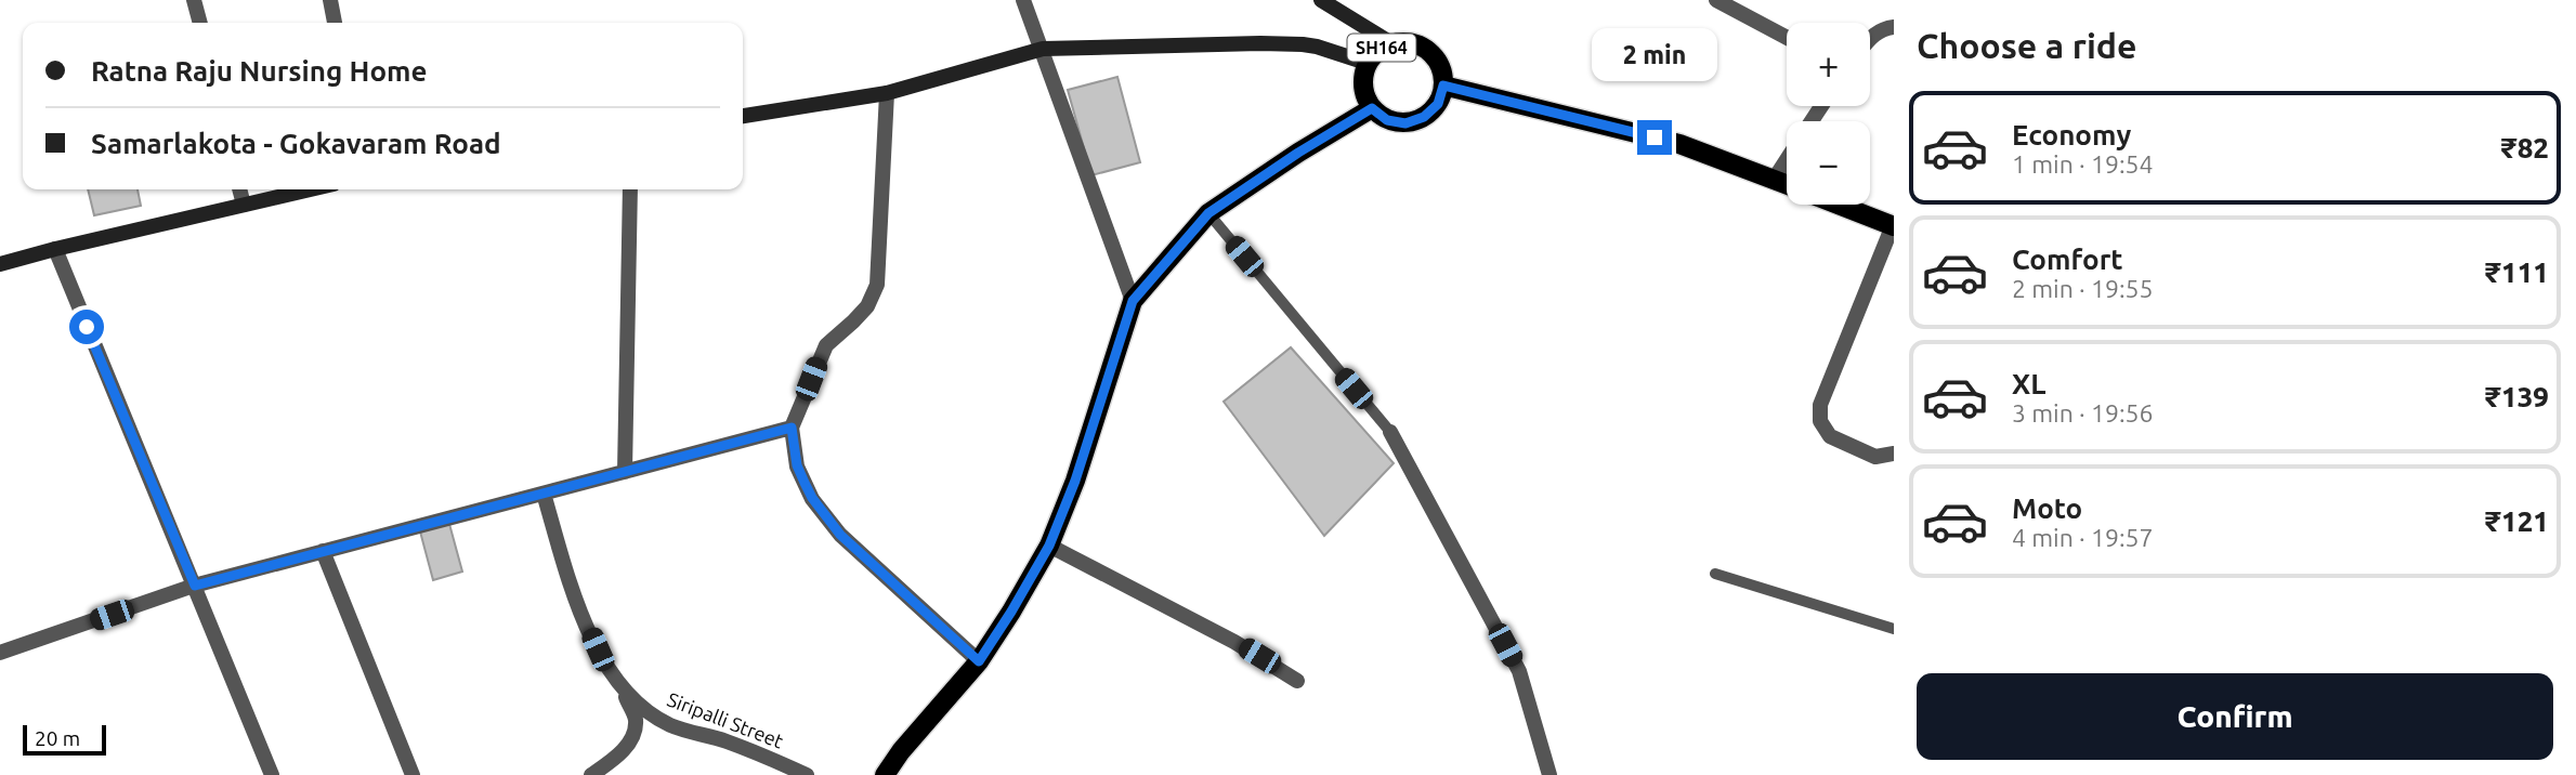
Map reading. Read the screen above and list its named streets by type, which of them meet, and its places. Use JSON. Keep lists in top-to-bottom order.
{
  "streets": {
    "main road": ["SH164"],
    "street": ["Siripalli Street"]
  },
  "scale_bar": "20 m",
  "page": {
    "heading": "Choose a ride",
    "map_buttons": ["+", "−"],
    "banner": ["Ratna Raju Nursing Home", "Samarlakota - Gokavaram Road"],
    "bubble": "2 min",
    "list": [
      {
        "name": "Economy",
        "note": "1 min · 19:54",
        "value": "₹82"
      },
      {
        "name": "Comfort",
        "note": "2 min · 19:55",
        "value": "₹111"
      },
      {
        "name": "XL",
        "note": "3 min · 19:56",
        "value": "₹139"
      },
      {
        "name": "Moto",
        "note": "4 min · 19:57",
        "value": "₹121"
      }
    ],
    "buttons": "Confirm",
    "scale": "20 m"
  }
}
